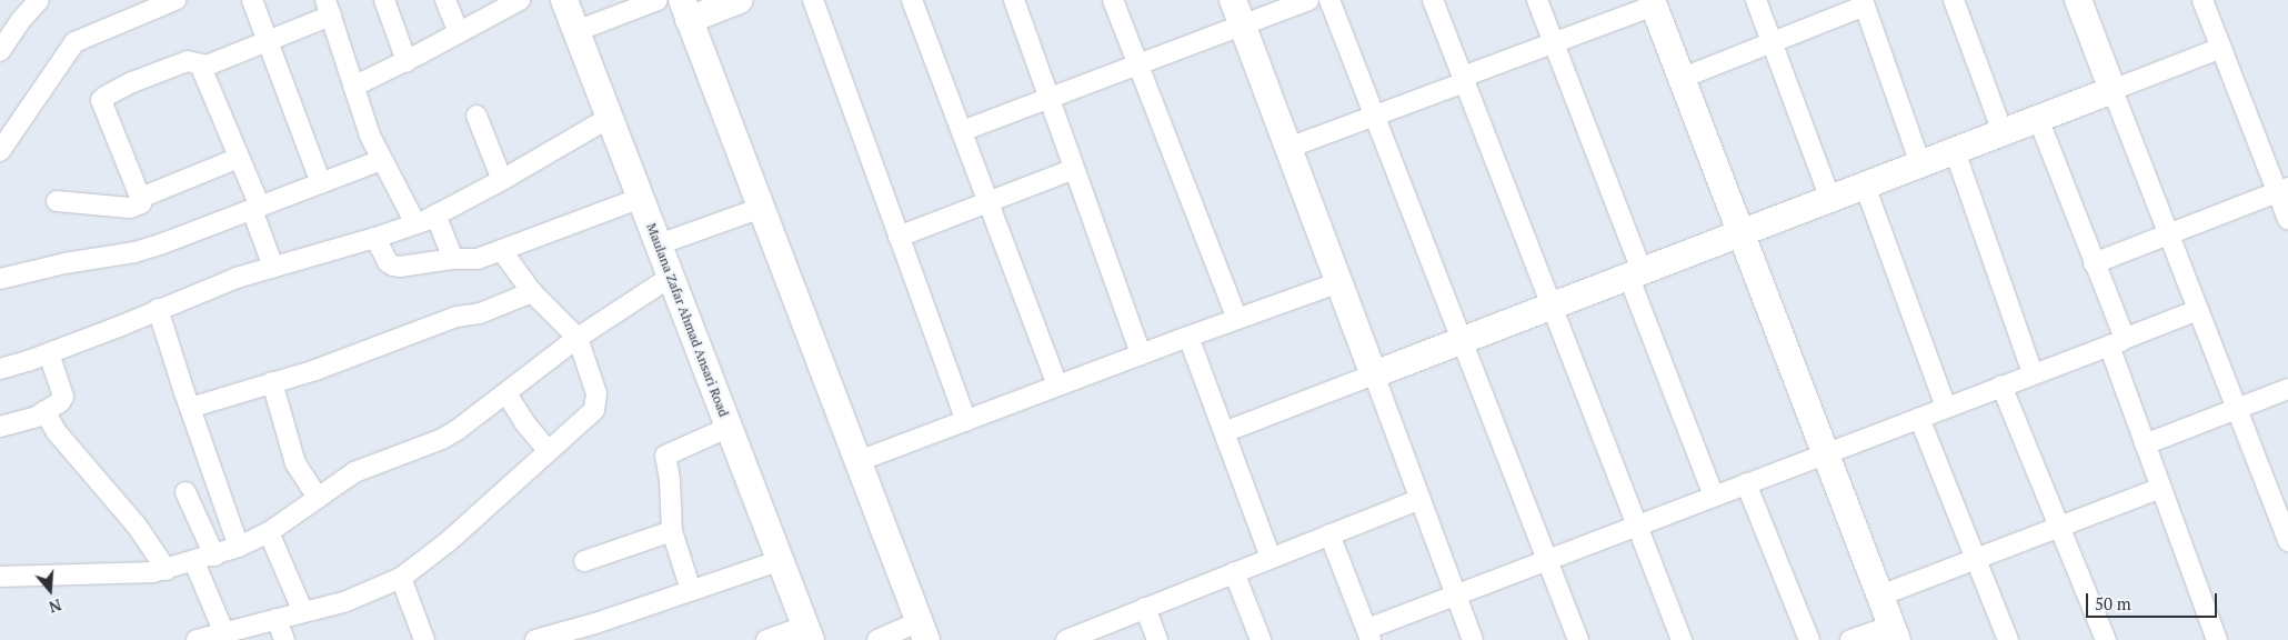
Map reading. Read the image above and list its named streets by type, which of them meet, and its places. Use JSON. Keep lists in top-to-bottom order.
{
  "streets": {
    "street": ["Maulana Zafar Ahmad Ansari Road"]
  },
  "scale_bar": "50 m",
  "north": "bottom"
}
